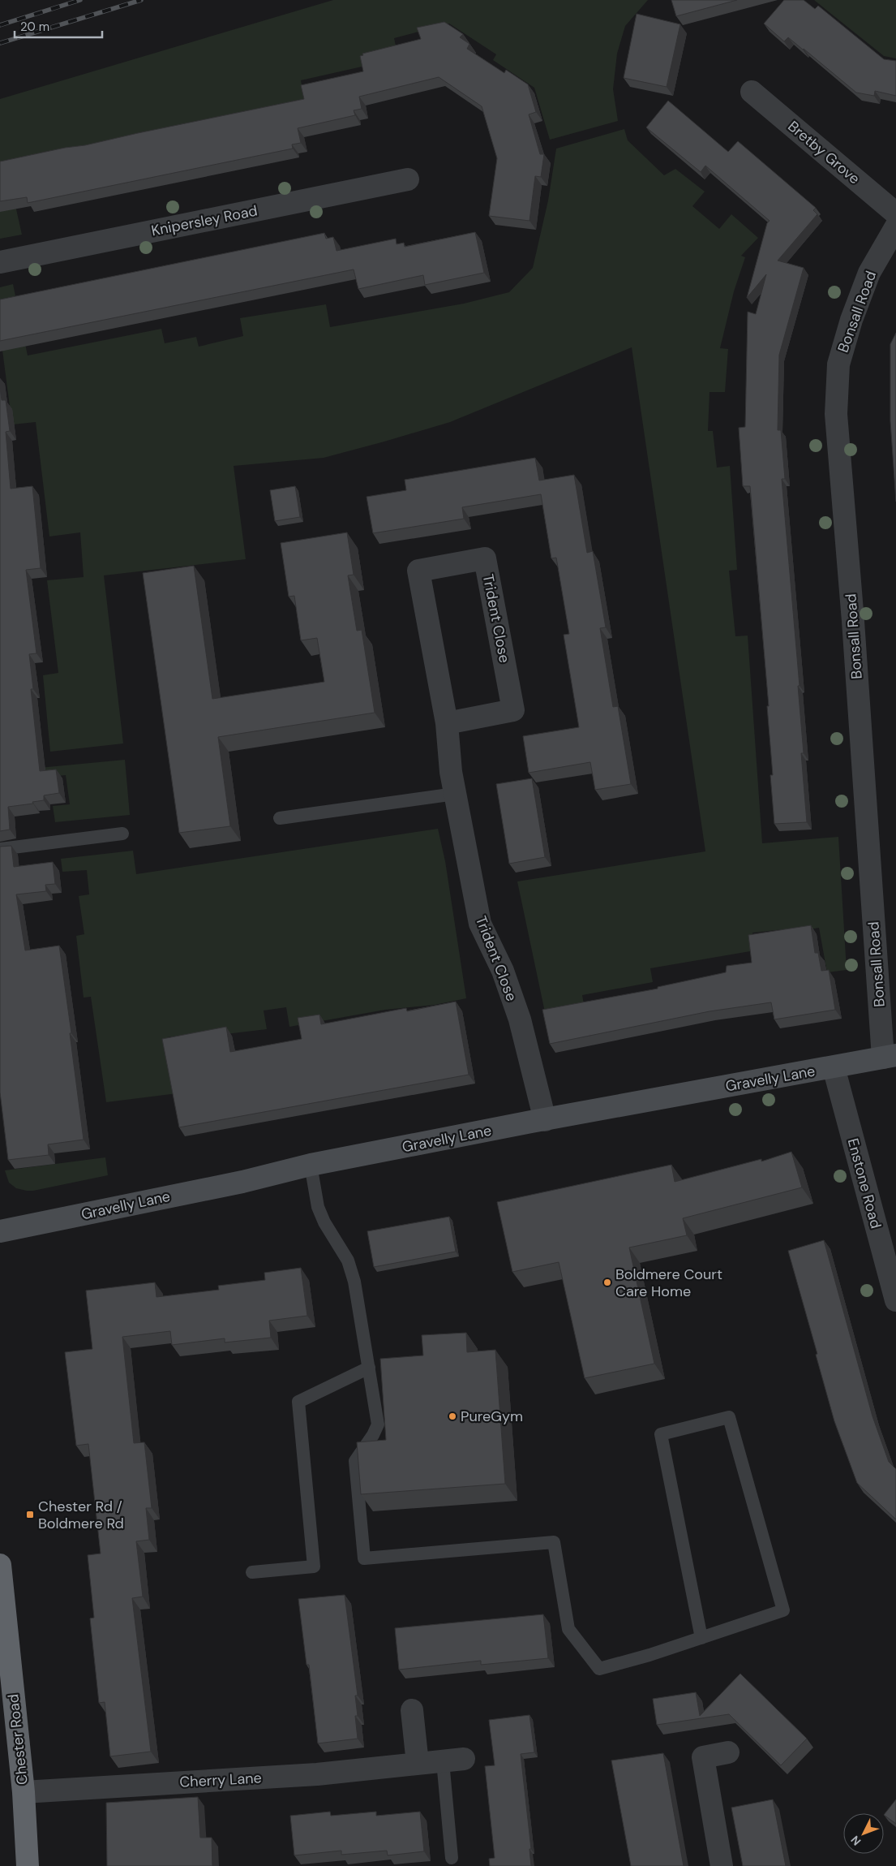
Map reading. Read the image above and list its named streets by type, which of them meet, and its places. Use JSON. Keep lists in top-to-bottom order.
{
  "streets": {
    "highway": ["Chester Road"],
    "main road": ["Gravelly Lane"],
    "street": [
      "Bretby Grove",
      "Knipersley Road",
      "Bonsall Road",
      "Trident Close",
      "Enstone Road",
      "Cherry Lane"
    ]
  },
  "crossings": [
    ["Bonsall Road", "Gravelly Lane"],
    ["Trident Close", "Gravelly Lane"],
    ["Gravelly Lane", "Enstone Road"],
    ["Chester Road", "Cherry Lane"]
  ],
  "places": {
    "other": ["Boldmere Court Care Home", "PureGym"],
    "transit": ["Chester Rd / Boldmere Rd"]
  },
  "scale_bar": "20 m",
  "north": "bottom left"
}
